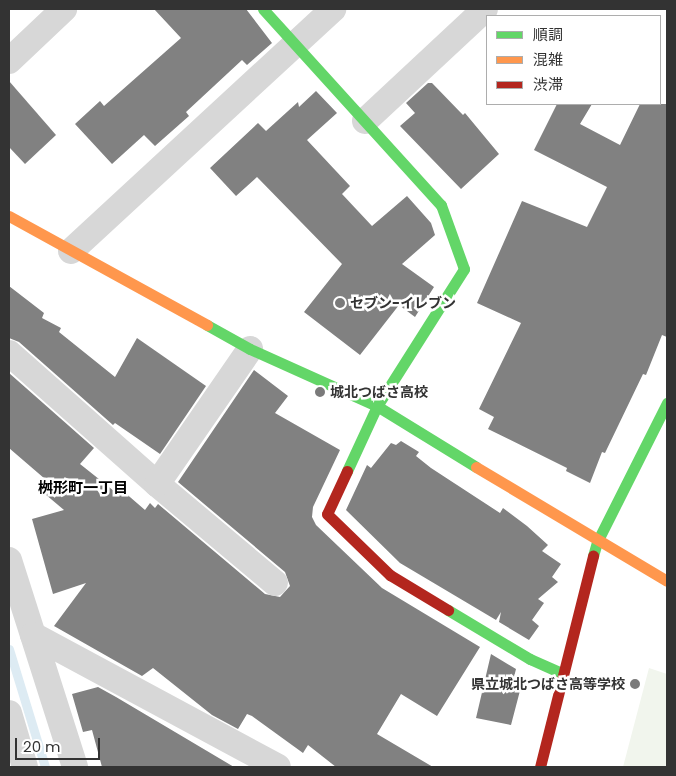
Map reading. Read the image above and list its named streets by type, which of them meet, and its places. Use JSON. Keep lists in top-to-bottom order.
{
  "districts": ["桝形町一丁目"],
  "places": ["セブン-イレブン", "城北つばさ高校", "県立城北つばさ高等学校"],
  "legend": ["順調", "混雑", "渋滞"],
  "scale_bar": "20 m"
}
